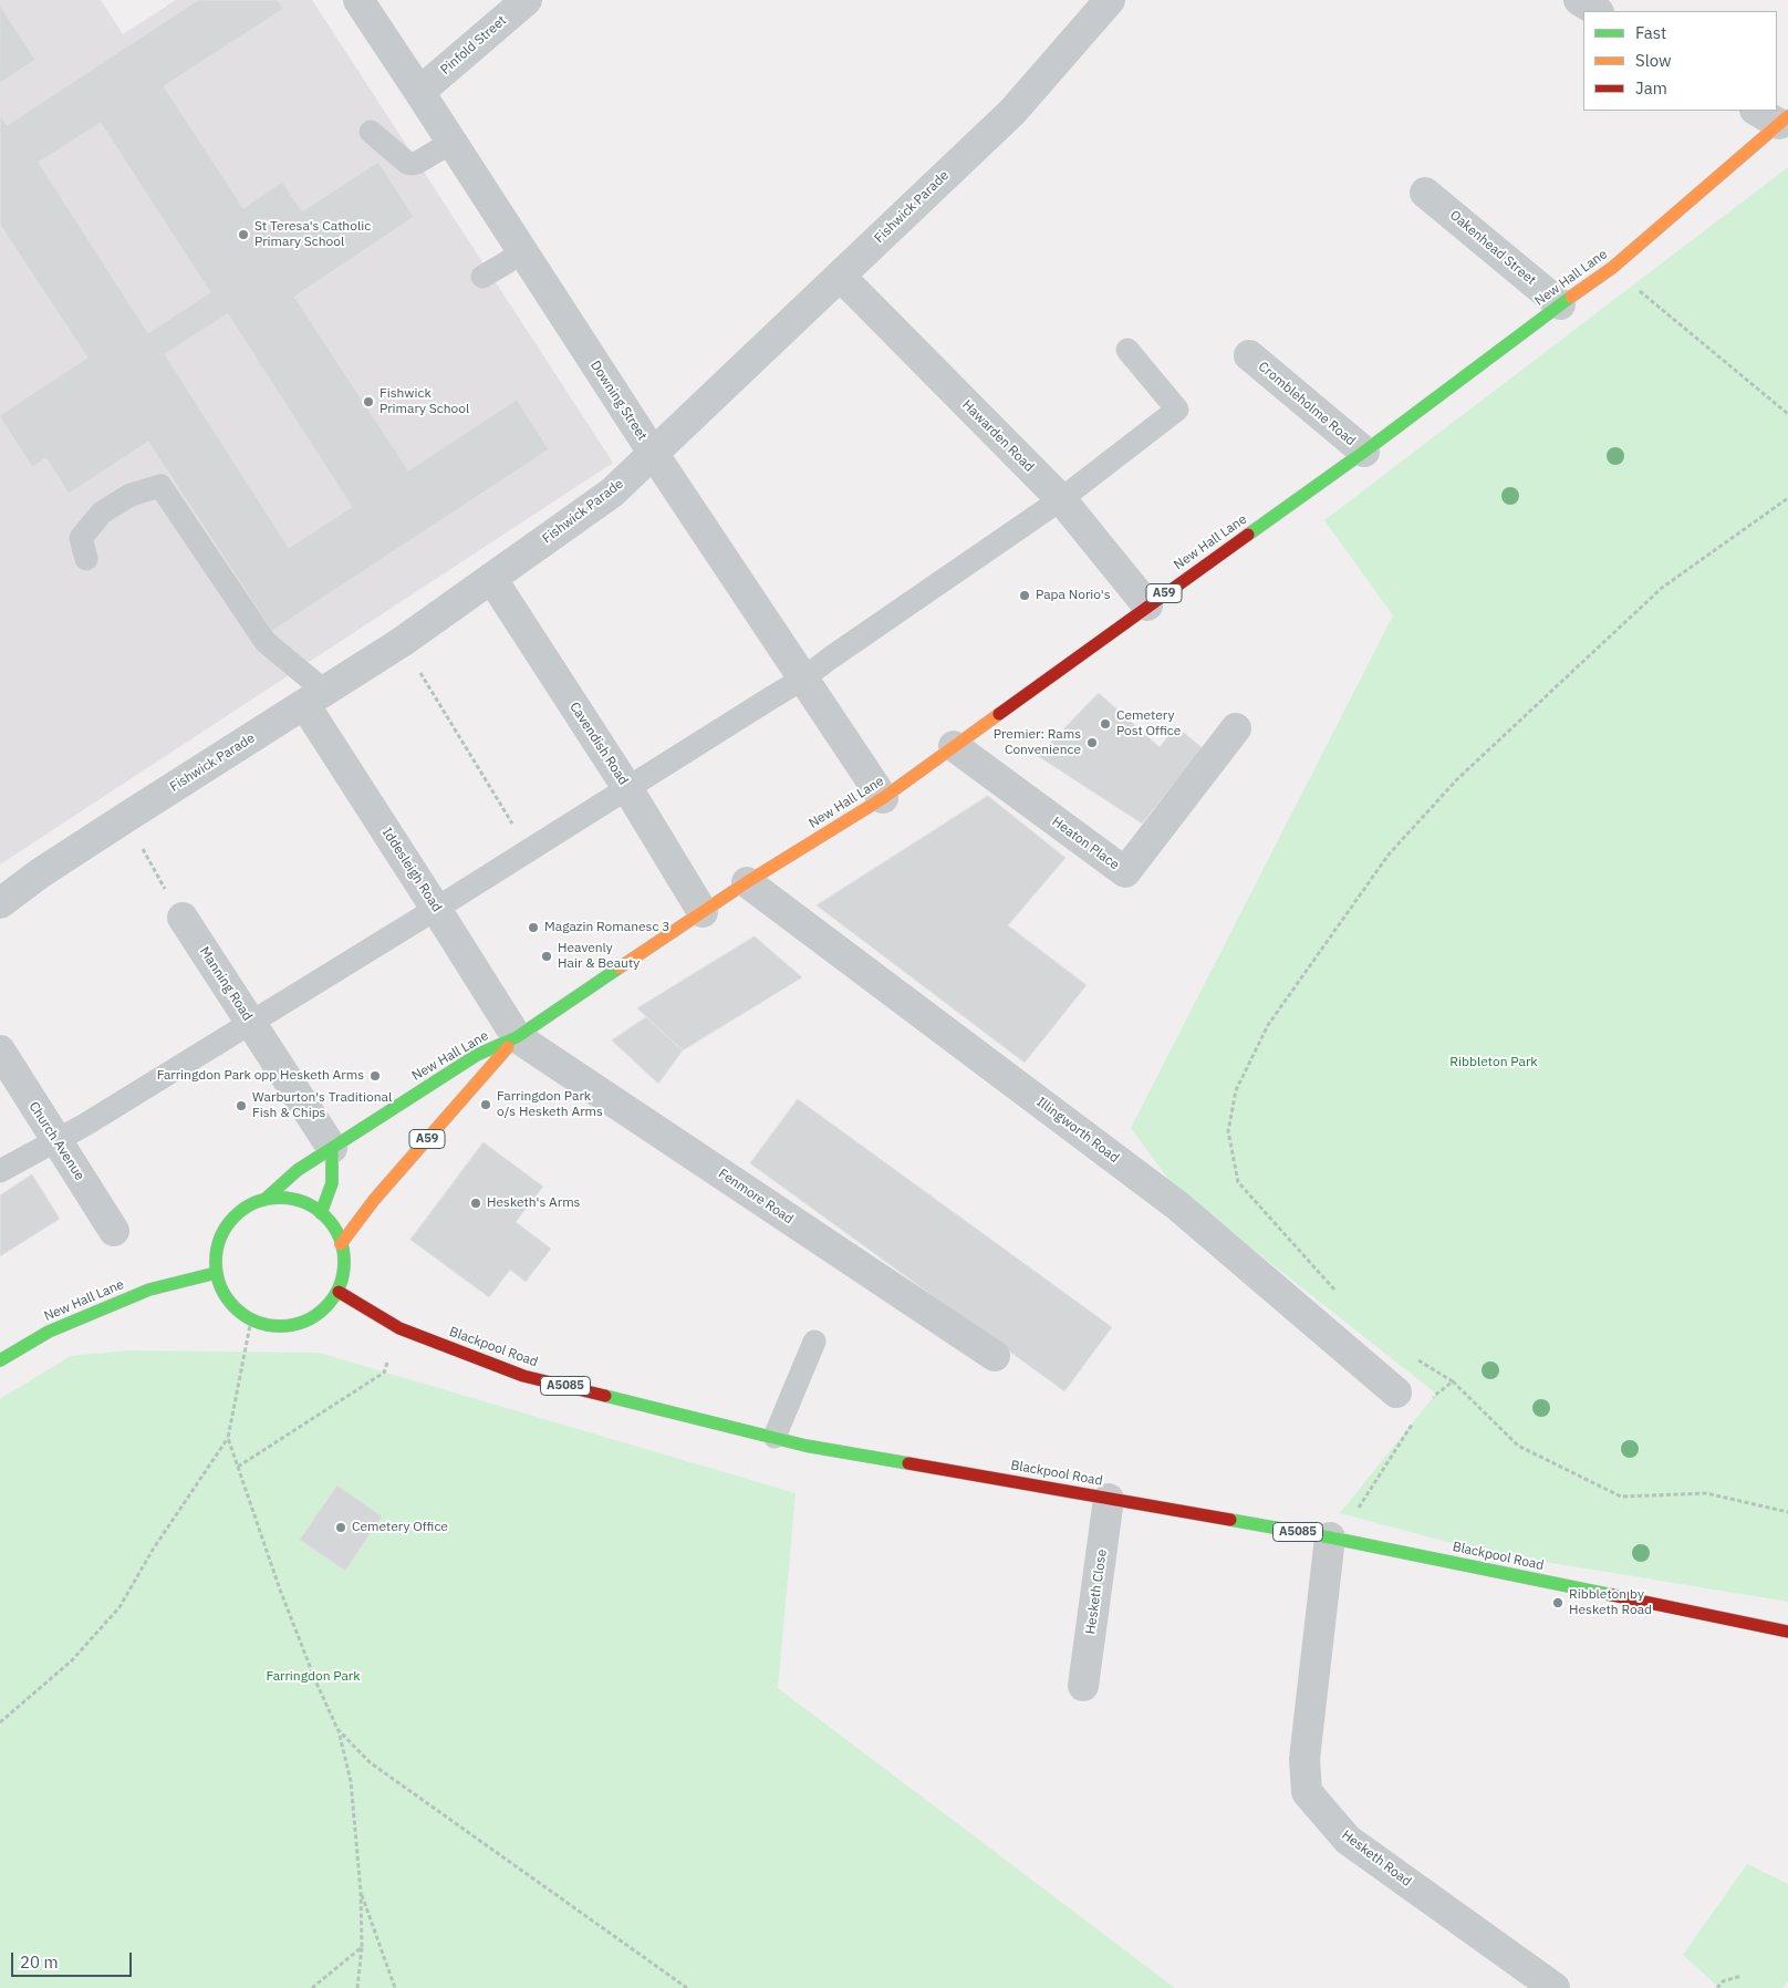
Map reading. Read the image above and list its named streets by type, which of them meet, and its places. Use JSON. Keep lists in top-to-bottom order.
{
  "streets": {
    "highway": [
      "New Hall Lane",
      "A59",
      "Blackpool Road",
      "A5085"
    ],
    "street": [
      "Pinfold Street",
      "Fishwick Parade",
      "Oakenhead Street",
      "Downing Street",
      "Crombleholme Road",
      "Hawarden Road",
      "Cavendish Road",
      "Heaton Place",
      "Iddesleigh Road",
      "Manning Road",
      "Illingworth Road",
      "Church Avenue",
      "Fenmore Road",
      "Hesketh Close",
      "Hesketh Road"
    ]
  },
  "crossings": [
    ["Pinfold Street", "Downing Street"],
    ["Fishwick Parade", "Downing Street"],
    ["Fishwick Parade", "Hawarden Road"],
    ["Fishwick Parade", "Cavendish Road"],
    ["Fishwick Parade", "Iddesleigh Road"],
    ["Oakenhead Street", "New Hall Lane"],
    ["New Hall Lane", "Downing Street"],
    ["New Hall Lane", "Crombleholme Road"],
    ["New Hall Lane", "Hawarden Road"],
    ["New Hall Lane", "A59"],
    ["New Hall Lane", "Cavendish Road"],
    ["New Hall Lane", "Heaton Place"],
    ["New Hall Lane", "Iddesleigh Road"],
    ["New Hall Lane", "Manning Road"],
    ["New Hall Lane", "Illingworth Road"],
    ["New Hall Lane", "Fenmore Road"],
    ["New Hall Lane", "Blackpool Road"],
    ["A59", "Blackpool Road"],
    ["Iddesleigh Road", "Fenmore Road"],
    ["Blackpool Road", "Hesketh Close"],
    ["Blackpool Road", "Hesketh Road"]
  ],
  "parks": ["Ribbleton Park", "Farringdon Park"],
  "places": [
    "St Teresa's Catholic Primary School",
    "Fishwick Primary School",
    "Papa Norio's",
    "Cemetery Post Office",
    "Premier: Rams Convenience",
    "Magazin Romanesc 3",
    "Heavenly Hair & Beauty",
    "Farringdon Park opp Hesketh Arms",
    "Farringdon Park o/s Hesketh Arms",
    "Warburton's Traditional Fish & Chips",
    "Hesketh's Arms",
    "Cemetery Office",
    "Ribbleton by Hesketh Road"
  ],
  "legend": ["Fast", "Slow", "Jam"],
  "scale_bar": "20 m"
}
